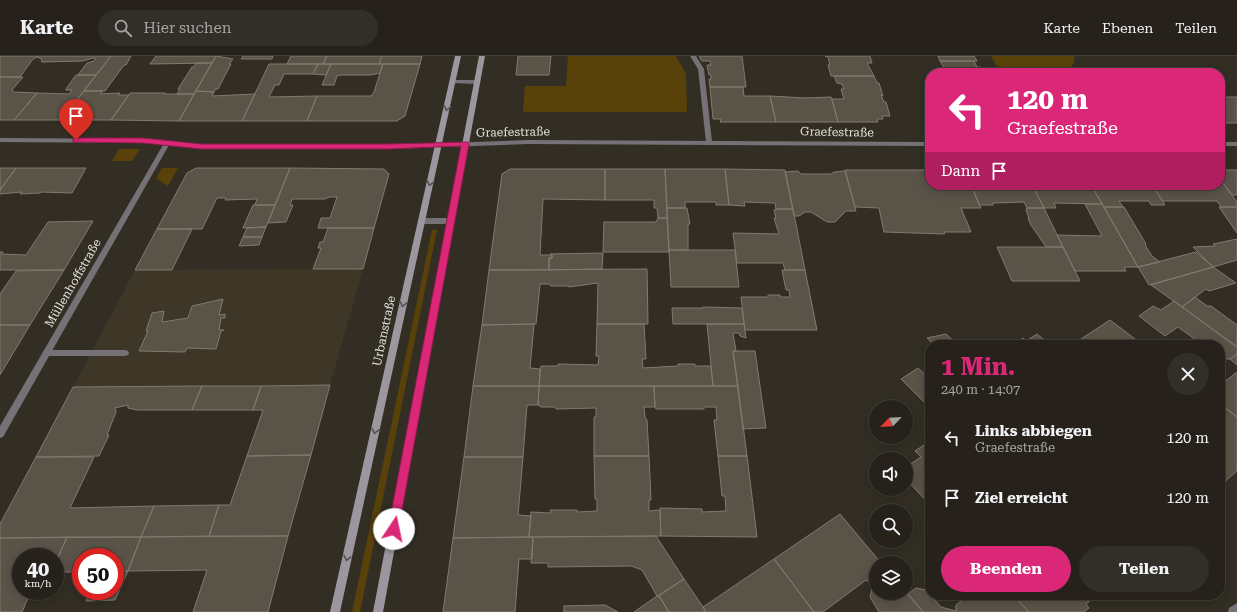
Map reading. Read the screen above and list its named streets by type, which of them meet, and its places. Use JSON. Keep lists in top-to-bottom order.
{
  "streets": {
    "main road": ["Urbanstraße"],
    "street": ["Graefestraße", "Müllenhoffstraße"]
  },
  "crossings": [
    ["Graefestraße", "Müllenhoffstraße"],
    ["Graefestraße", "Urbanstraße"]
  ],
  "north": "bottom left",
  "page": {
    "header": "Karte",
    "search": "Hier suchen",
    "nav": ["Karte", "Ebenen", "Teilen"],
    "turn": ["120 m", "Graefestraße"],
    "then": "Dann",
    "heading": ["1 Min.", "240 m · 14:07"],
    "list": [
      {
        "name": "Links abbiegen",
        "note": "Graefestraße",
        "value": "120 m"
      },
      {
        "name": "Ziel erreicht",
        "value": "120 m"
      }
    ],
    "buttons": ["Beenden", "Teilen"],
    "speed": "40 km/h",
    "limit": "50"
  }
}
